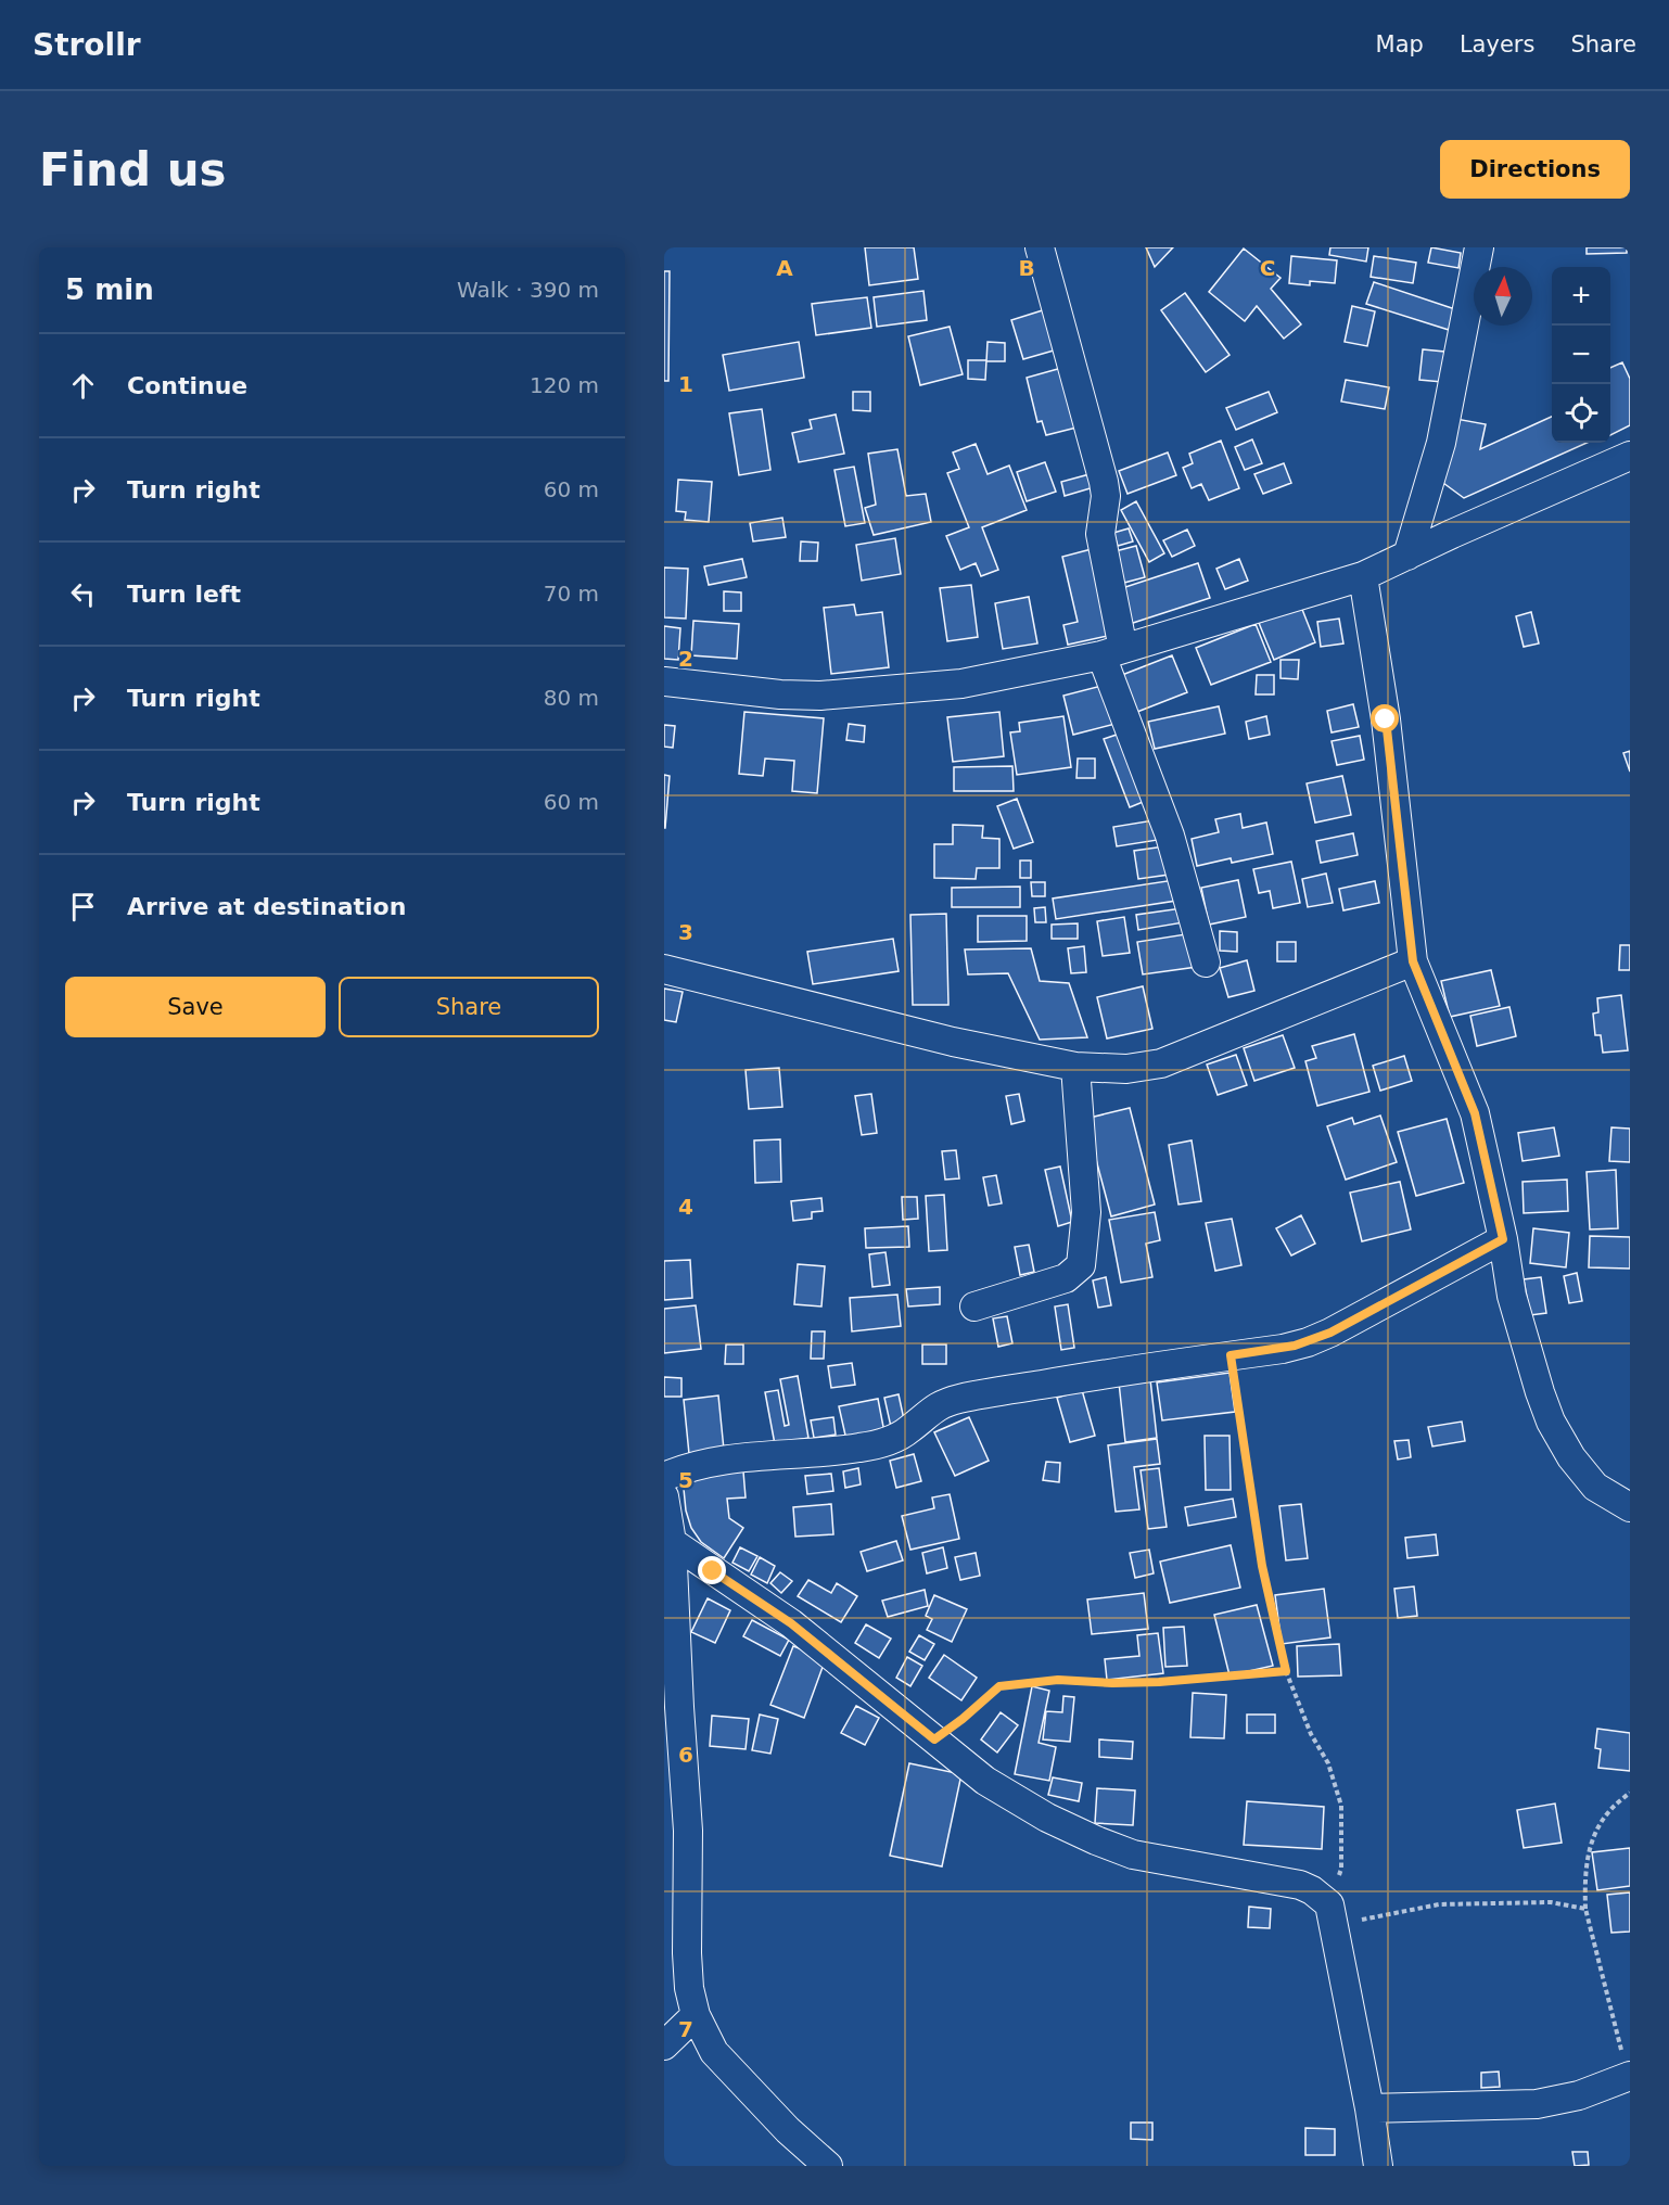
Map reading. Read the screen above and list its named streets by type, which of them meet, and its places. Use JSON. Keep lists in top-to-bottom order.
{
  "north": "top",
  "page": {
    "header": "Strollr",
    "nav": ["Map", "Layers", "Share"],
    "buttons": [
      "Directions",
      ["Save", "Share"]
    ],
    "title": "Find us",
    "heading": ["5 min", "Walk · 390 m"],
    "map_buttons": ["+", "−"],
    "list": [
      ["Continue", "120 m"],
      ["Turn right", "60 m"],
      ["Turn left", "70 m"],
      ["Turn right", "80 m"],
      ["Turn right", "60 m"],
      "Arrive at destination"
    ]
  },
  "grid": {
    "columns": ["A", "B", "C"],
    "rows": [
      "1",
      "2",
      "3",
      "4",
      "5",
      "6",
      "7"
    ]
  }
}
